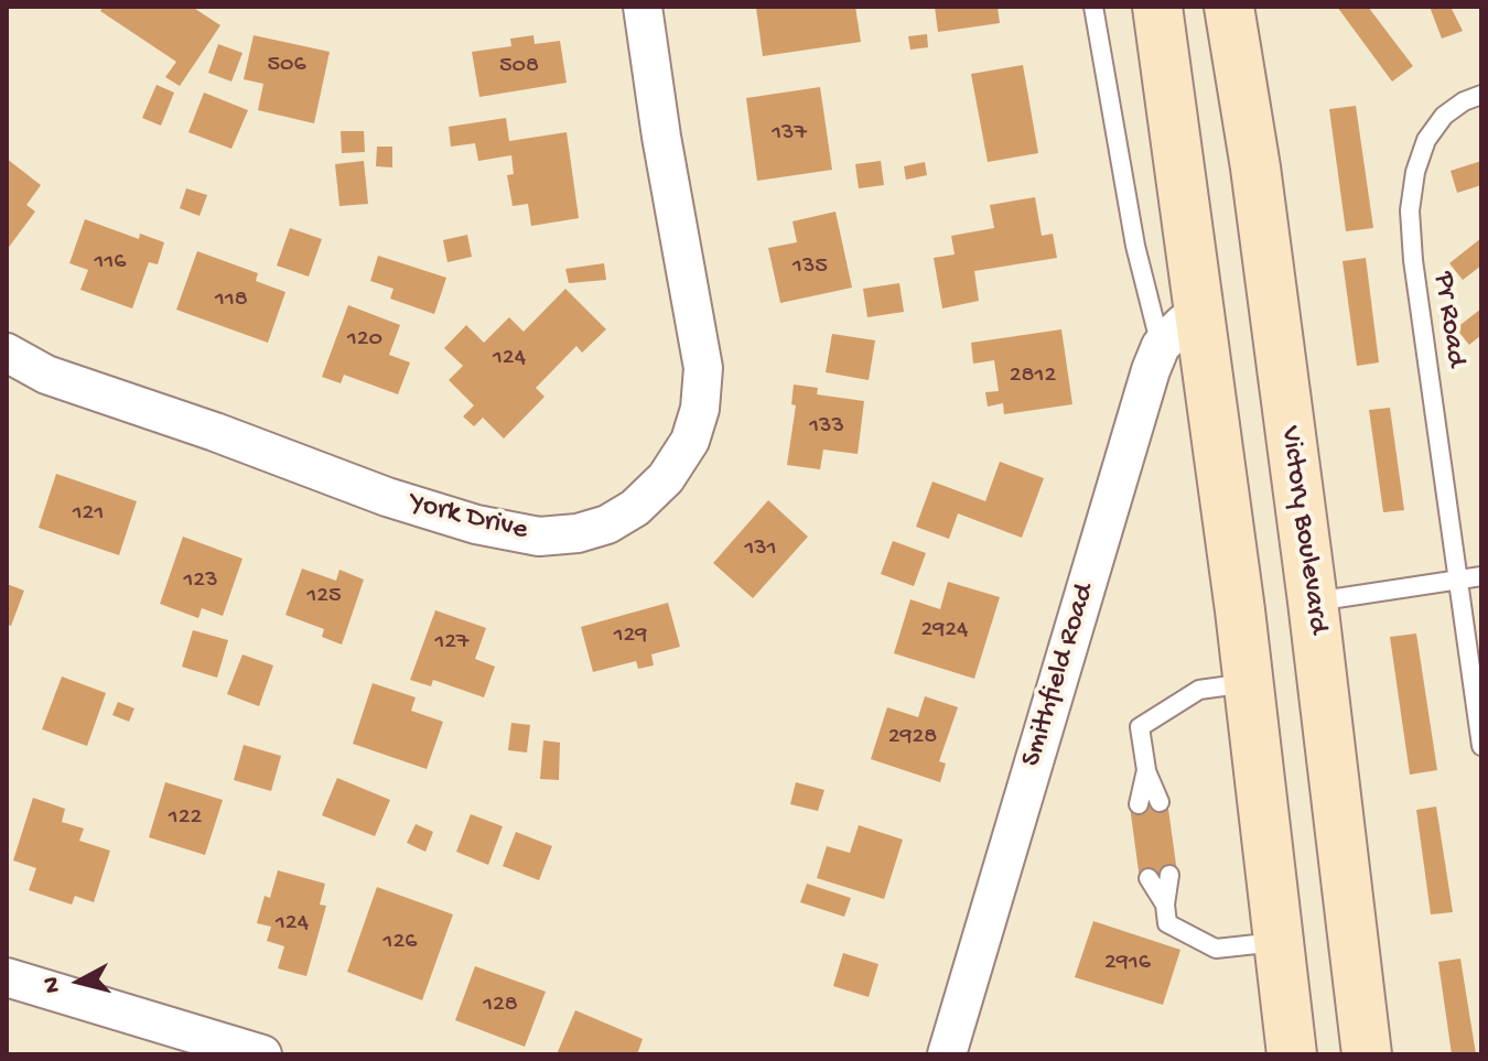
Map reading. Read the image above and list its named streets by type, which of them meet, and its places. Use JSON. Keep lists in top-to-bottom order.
{
  "streets": {
    "main road": ["Victory Boulevard"],
    "street": ["York Drive", "Smithfield Road"],
    "lane": ["Pr Road"]
  },
  "house_numbers": [
    "506",
    "508",
    "137",
    "116",
    "135",
    "118",
    "120",
    "124",
    "2812",
    "133",
    "121",
    "131",
    "123",
    "125",
    "2924",
    "129",
    "127",
    "2928",
    "122",
    "124",
    "126",
    "2916",
    "128"
  ],
  "north": "left"
}
